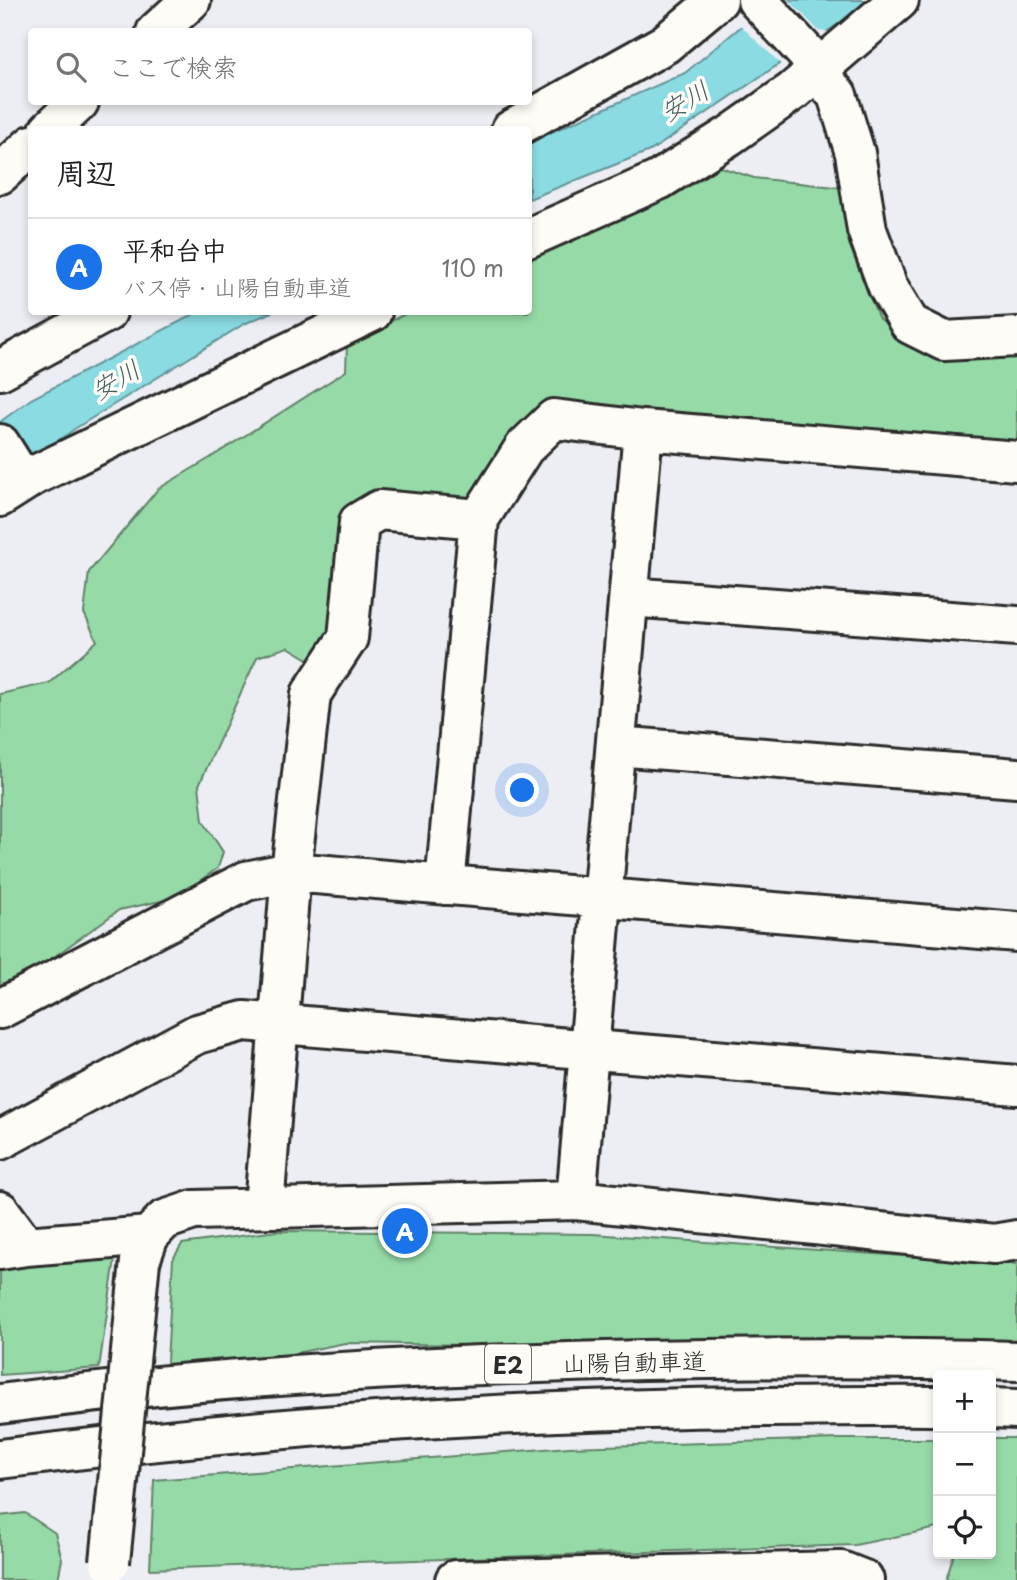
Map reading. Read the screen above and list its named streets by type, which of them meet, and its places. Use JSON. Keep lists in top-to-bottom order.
{
  "streets": {
    "main road": ["山陽自動車道", "E2"]
  },
  "water": ["安川"],
  "page": {
    "search": "ここで検索",
    "heading": "周辺",
    "list": [
      {
        "mark": "A",
        "name": "平和台中",
        "note": "バス停 · 山陽自動車道",
        "value": "110 m"
      }
    ],
    "pins": "A",
    "map_buttons": ["+", "−"]
  }
}
